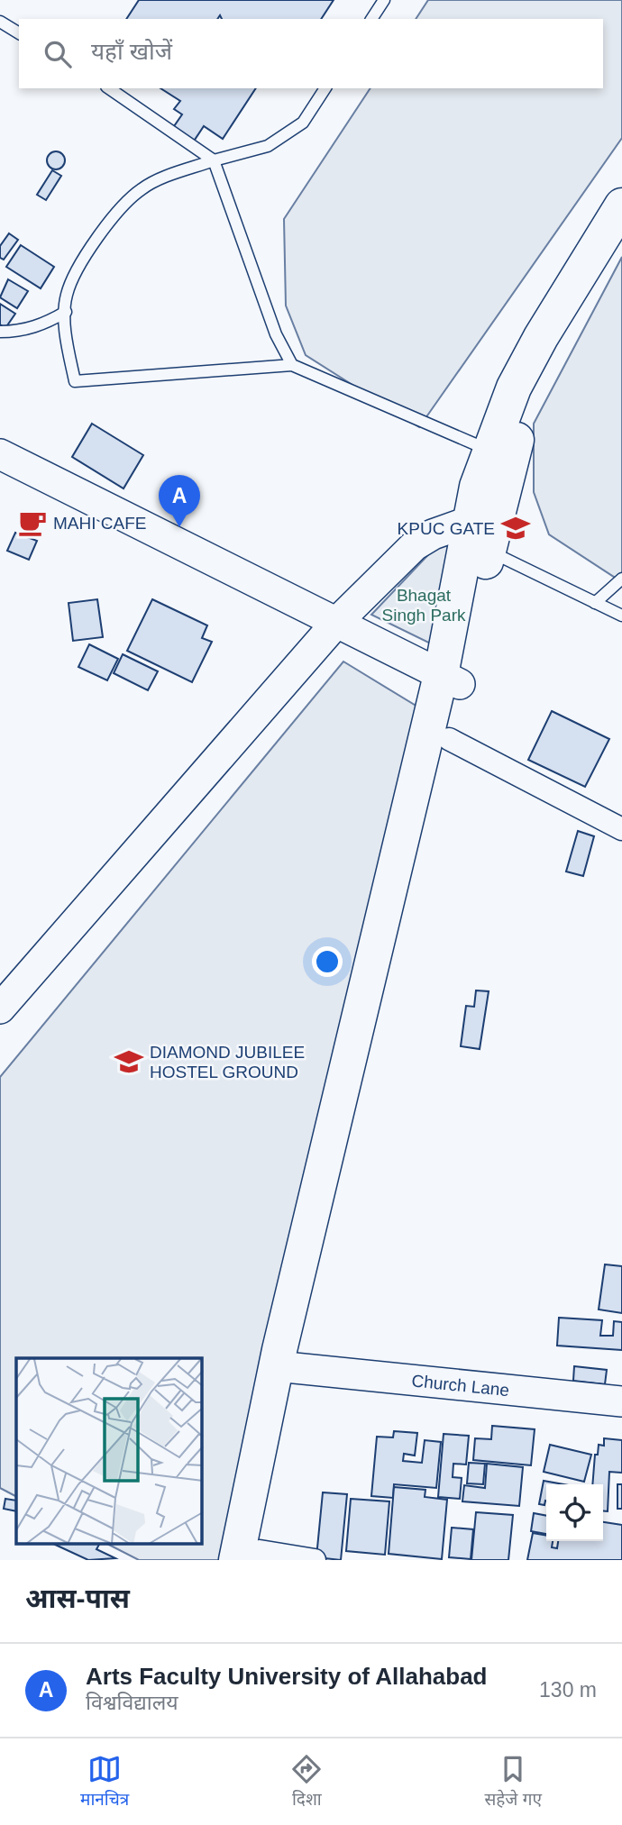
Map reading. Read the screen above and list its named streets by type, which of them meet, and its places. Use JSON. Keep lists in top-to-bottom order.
{
  "streets": {
    "street": ["Church Lane"]
  },
  "parks": ["Bhagat Singh Park"],
  "places": {
    "cafe": ["MAHI CAFE"],
    "school or university": ["KPUC GATE", "DIAMOND JUBILEE HOSTEL GROUND"]
  },
  "page": {
    "search": "यहाँ खोजें",
    "pins": "A",
    "heading": "आस-पास",
    "list": [
      {
        "mark": "A",
        "name": "Arts Faculty University of Allahabad",
        "note": "विश्वविद्यालय",
        "value": "130 m"
      }
    ],
    "nav": ["मानचित्र", "दिशा", "सहेजे गए"]
  }
}
